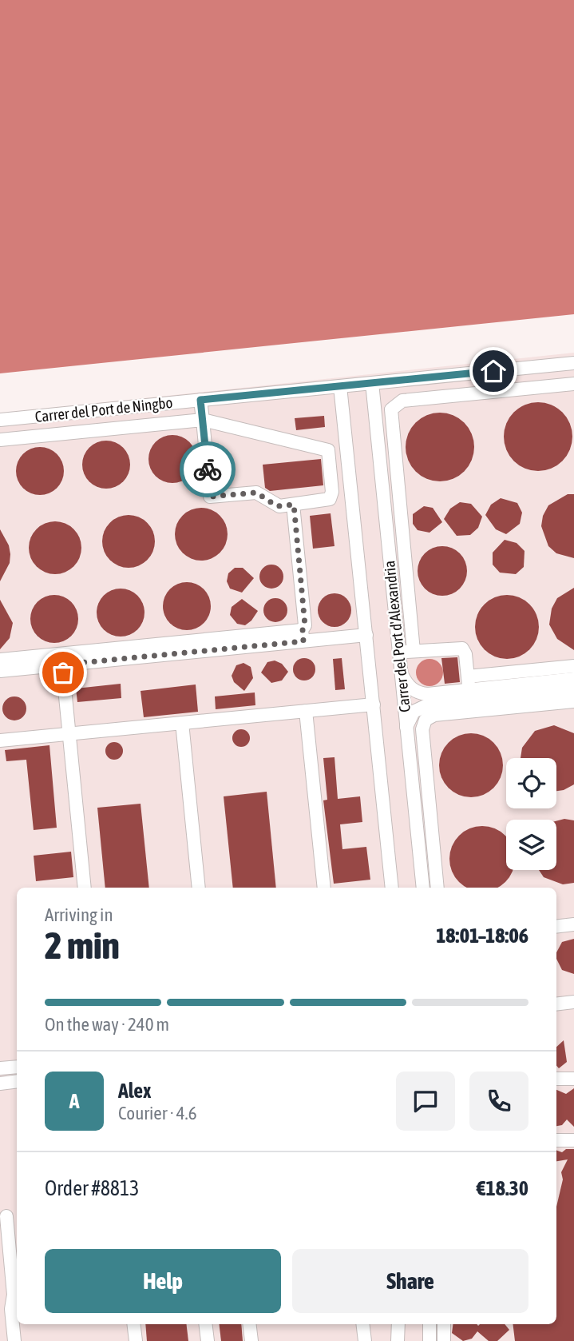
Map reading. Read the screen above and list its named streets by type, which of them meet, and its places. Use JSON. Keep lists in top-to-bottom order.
{
  "streets": {
    "street": ["Carrer del Port de Ningbo", "Carrer del Port d'Alexandria"]
  },
  "crossings": [
    ["Carrer del Port de Ningbo", "Carrer del Port d'Alexandria"]
  ],
  "page": {
    "heading": ["2 min", "Arriving in", "18:01–18:06"],
    "panel": [
      "Alex",
      "Courier · 4.6",
      "Order #8813",
      "€18.30"
    ],
    "bar": "On the way · 240 m",
    "round": "A",
    "buttons": ["Help", "Share"]
  }
}
